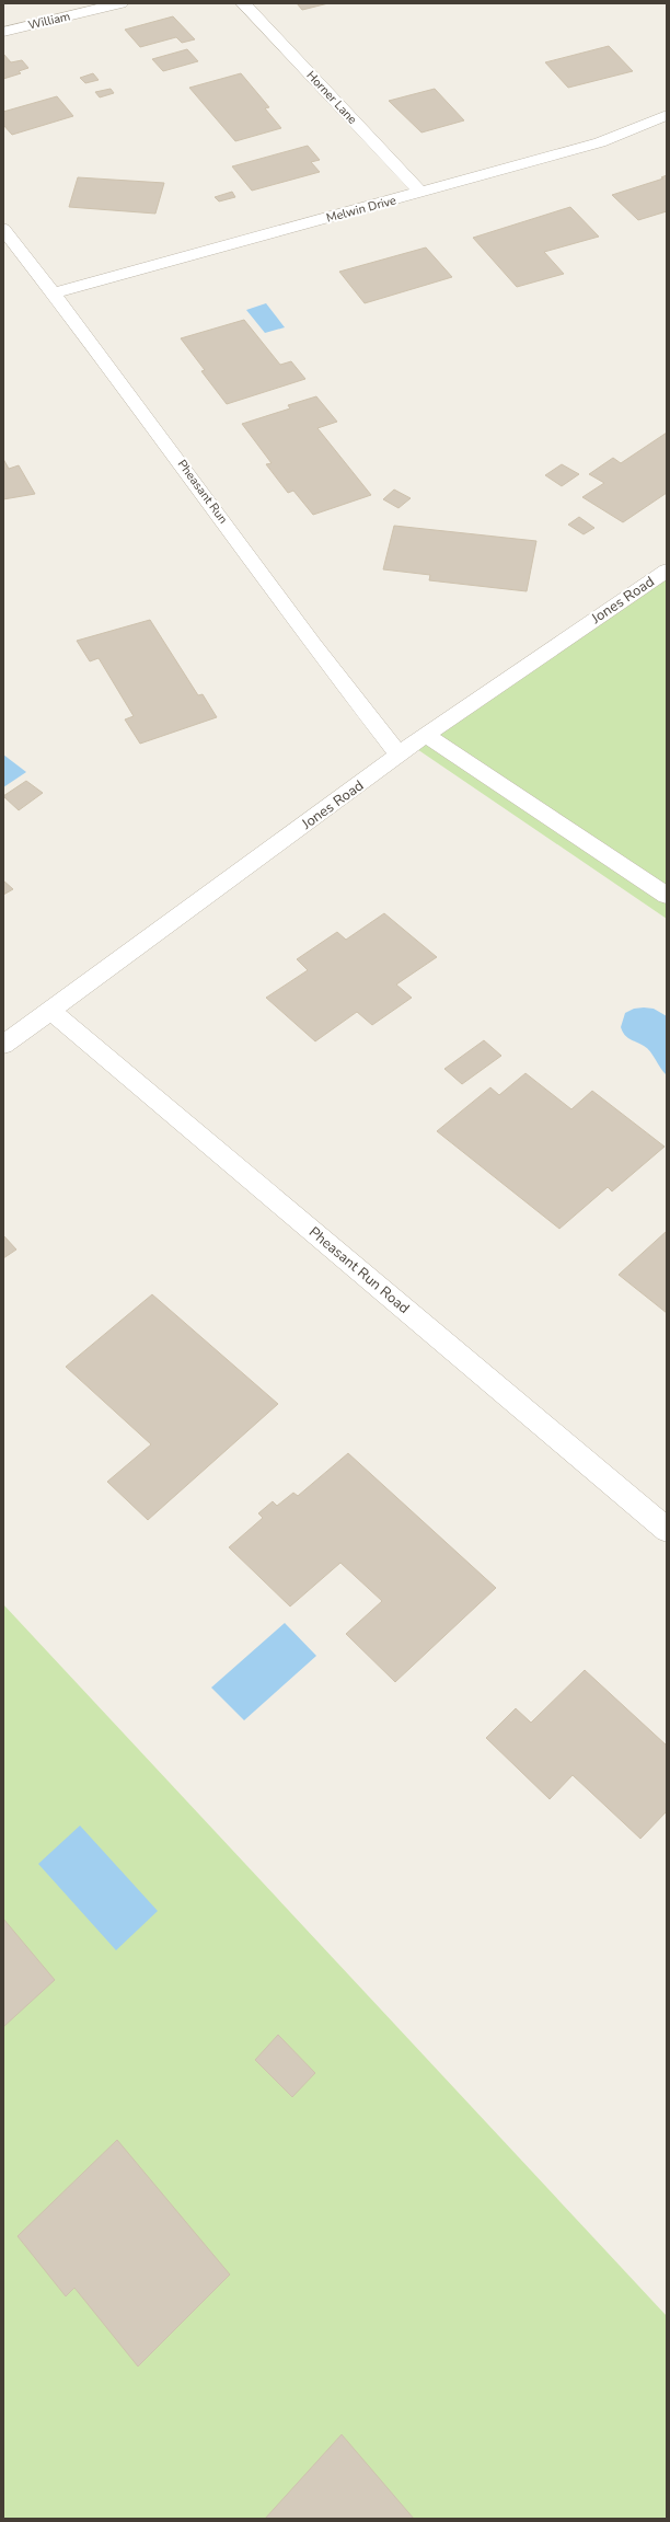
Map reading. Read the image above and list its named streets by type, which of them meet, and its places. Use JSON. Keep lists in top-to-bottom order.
{
  "streets": {
    "street": [
      "William",
      "Horner Lane",
      "Melwin Drive",
      "Pheasant Run",
      "Jones Road",
      "Pheasant Run Road"
    ]
  },
  "crossings": [
    ["Horner Lane", "Melwin Drive"],
    ["Melwin Drive", "Pheasant Run"],
    ["Pheasant Run", "Jones Road"],
    ["Jones Road", "Pheasant Run Road"]
  ]
}
